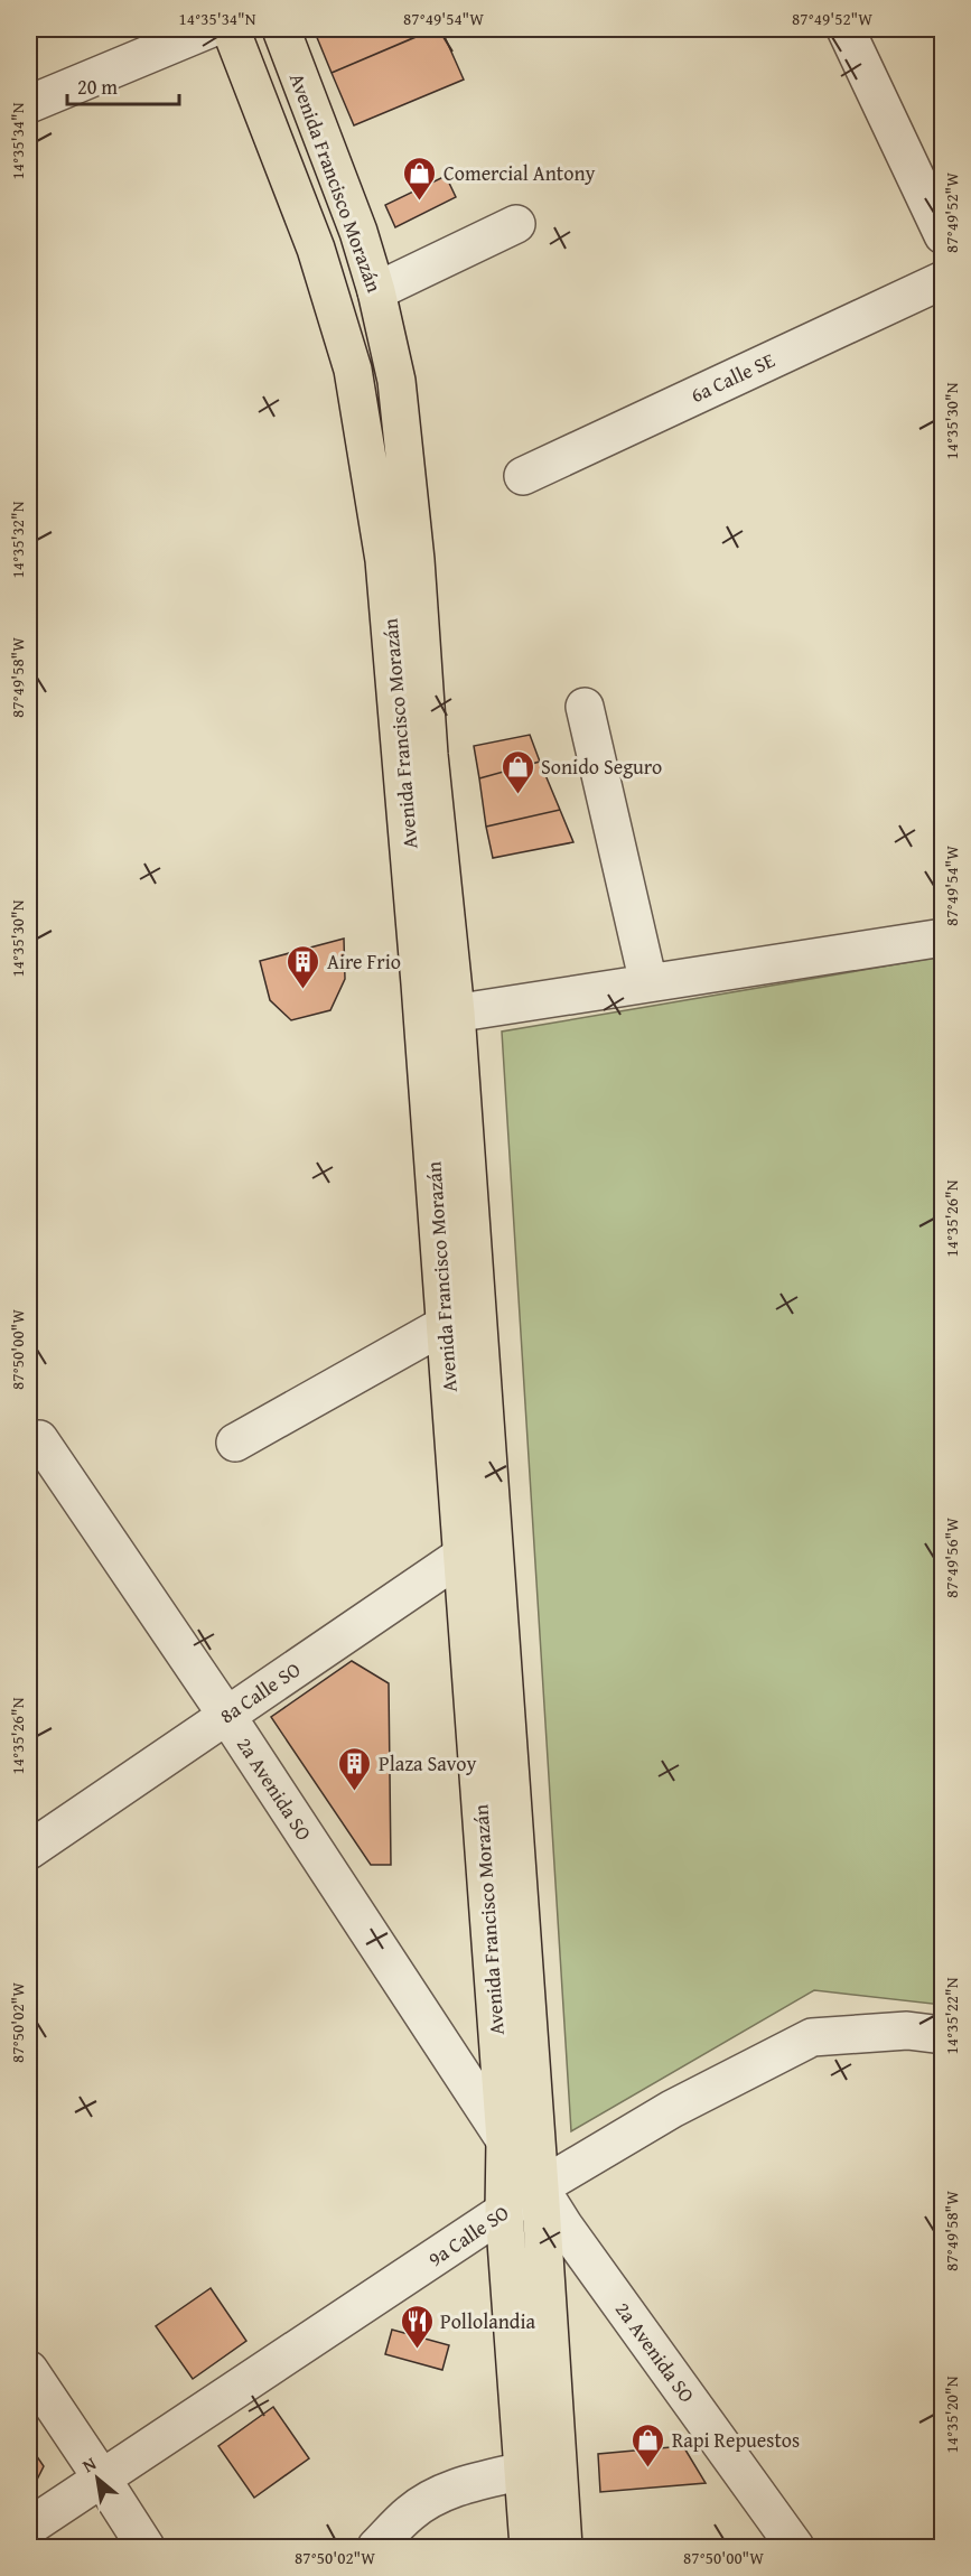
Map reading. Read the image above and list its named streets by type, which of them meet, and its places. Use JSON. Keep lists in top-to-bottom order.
{
  "streets": {
    "main road": ["Avenida Francisco Morazán"],
    "street": [
      "6a Calle SE",
      "8a Calle SO",
      "2a Avenida SO",
      "9a Calle SO"
    ]
  },
  "crossings": [
    ["Avenida Francisco Morazán", "8a Calle SO"],
    ["Avenida Francisco Morazán", "2a Avenida SO"],
    ["Avenida Francisco Morazán", "9a Calle SO"],
    ["8a Calle SO", "2a Avenida SO"],
    ["2a Avenida SO", "9a Calle SO"]
  ],
  "places": {
    "shop": ["Comercial Antony", "Sonido Seguro", "Rapi Repuestos"],
    "building": ["Aire Frio", "Plaza Savoy"],
    "restaurant": ["Pollolandia"]
  },
  "scale_bar": "20 m",
  "north": "top left",
  "coordinates": [
    "14°35'34\"N",
    "87°49'54\"W",
    "87°49'52\"W",
    "14°35'30\"N",
    "14°35'32\"N",
    "87°49'58\"W",
    "14°35'26\"N",
    "87°50'00\"W",
    "87°49'56\"W",
    "14°35'22\"N",
    "87°50'02\"W",
    "14°35'20\"N"
  ]
}
